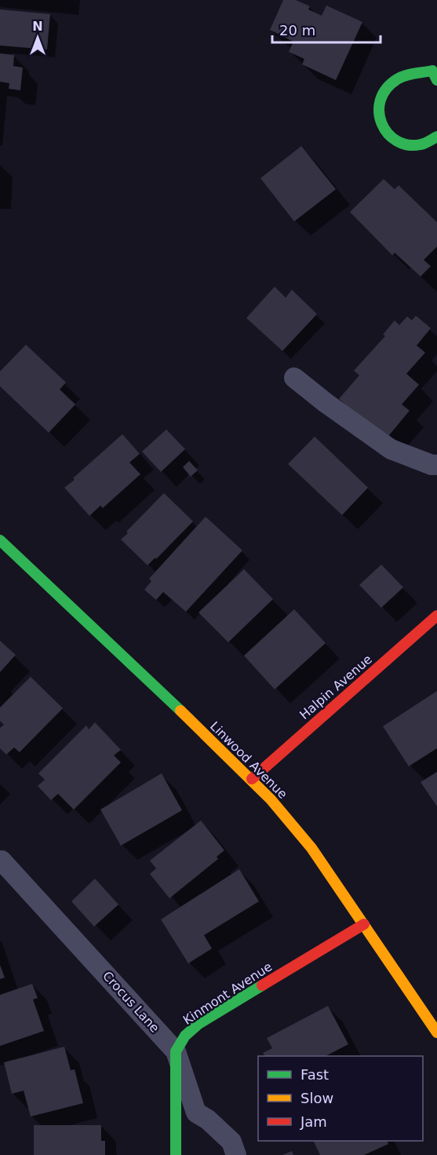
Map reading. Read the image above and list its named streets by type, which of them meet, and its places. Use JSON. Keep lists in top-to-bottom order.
{
  "streets": {
    "street": ["Halpin Avenue", "Linwood Avenue", "Kinmont Avenue"],
    "lane": ["Crocus Lane"]
  },
  "crossings": [
    ["Halpin Avenue", "Linwood Avenue"],
    ["Linwood Avenue", "Kinmont Avenue"],
    ["Kinmont Avenue", "Crocus Lane"]
  ],
  "legend": ["Fast", "Slow", "Jam"],
  "scale_bar": "20 m",
  "north": "top"
}
